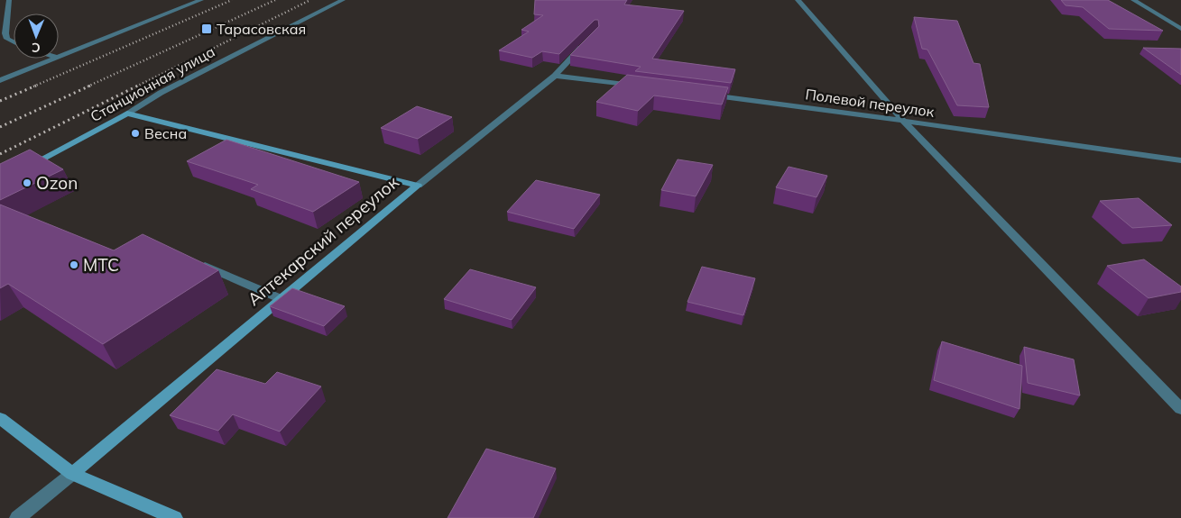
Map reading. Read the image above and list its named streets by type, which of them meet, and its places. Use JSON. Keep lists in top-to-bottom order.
{
  "streets": {
    "street": ["Станционная улица", "Полевой переулок", "Аптекарский переулок"]
  },
  "places": {
    "transit": ["Тарасовская"],
    "other": ["Весна", "Ozon", "МТС"]
  },
  "north": "bottom"
}
